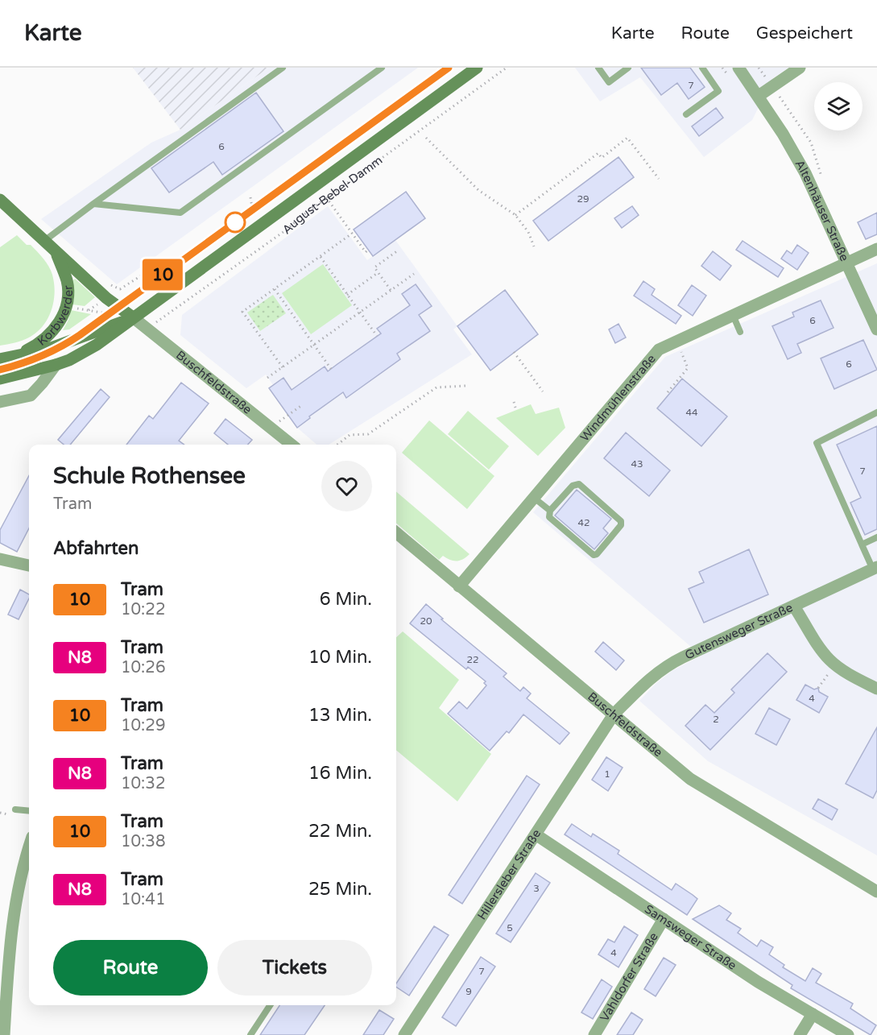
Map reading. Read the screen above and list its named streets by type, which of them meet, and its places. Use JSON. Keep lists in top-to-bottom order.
{
  "streets": {
    "main road": ["August-Bebel-Damm", "Korbwerder"],
    "street": [
      "Altenhäuser Straße",
      "Buschfeldstraße",
      "Windmühlenstraße",
      "Gutensweger Straße",
      "Hillersleber Straße",
      "Samsweger Straße",
      "Vahldorfer Straße"
    ]
  },
  "crossings": [
    ["August-Bebel-Damm", "Korbwerder"],
    ["August-Bebel-Damm", "Buschfeldstraße"],
    ["Altenhäuser Straße", "Windmühlenstraße"],
    ["Korbwerder", "Buschfeldstraße"],
    ["Buschfeldstraße", "Windmühlenstraße"],
    ["Buschfeldstraße", "Gutensweger Straße"],
    ["Buschfeldstraße", "Hillersleber Straße"],
    ["Gutensweger Straße", "Hillersleber Straße"],
    ["Hillersleber Straße", "Samsweger Straße"],
    ["Samsweger Straße", "Vahldorfer Straße"]
  ],
  "lines": ["tram line 10"],
  "house_numbers": [
    "7",
    "6",
    "29",
    "6",
    "6",
    "44",
    "43",
    "7",
    "42",
    "20",
    "22",
    "4",
    "2",
    "1",
    "3",
    "5",
    "4",
    "7",
    "9"
  ],
  "page": {
    "header": "Karte",
    "nav": ["Karte", "Route", "Gespeichert"],
    "on_map": "10",
    "heading": [
      ["Schule Rothensee", "Tram"],
      "Abfahrten"
    ],
    "list": [
      {
        "mark": "10",
        "name": "Tram",
        "note": "10:22",
        "value": "6 Min."
      },
      {
        "mark": "N8",
        "name": "Tram",
        "note": "10:26",
        "value": "10 Min."
      },
      {
        "mark": "10",
        "name": "Tram",
        "note": "10:29",
        "value": "13 Min."
      },
      {
        "mark": "N8",
        "name": "Tram",
        "note": "10:32",
        "value": "16 Min."
      },
      {
        "mark": "10",
        "name": "Tram",
        "note": "10:38",
        "value": "22 Min."
      },
      {
        "mark": "N8",
        "name": "Tram",
        "note": "10:41",
        "value": "25 Min."
      }
    ],
    "buttons": ["Route", "Tickets"]
  }
}
